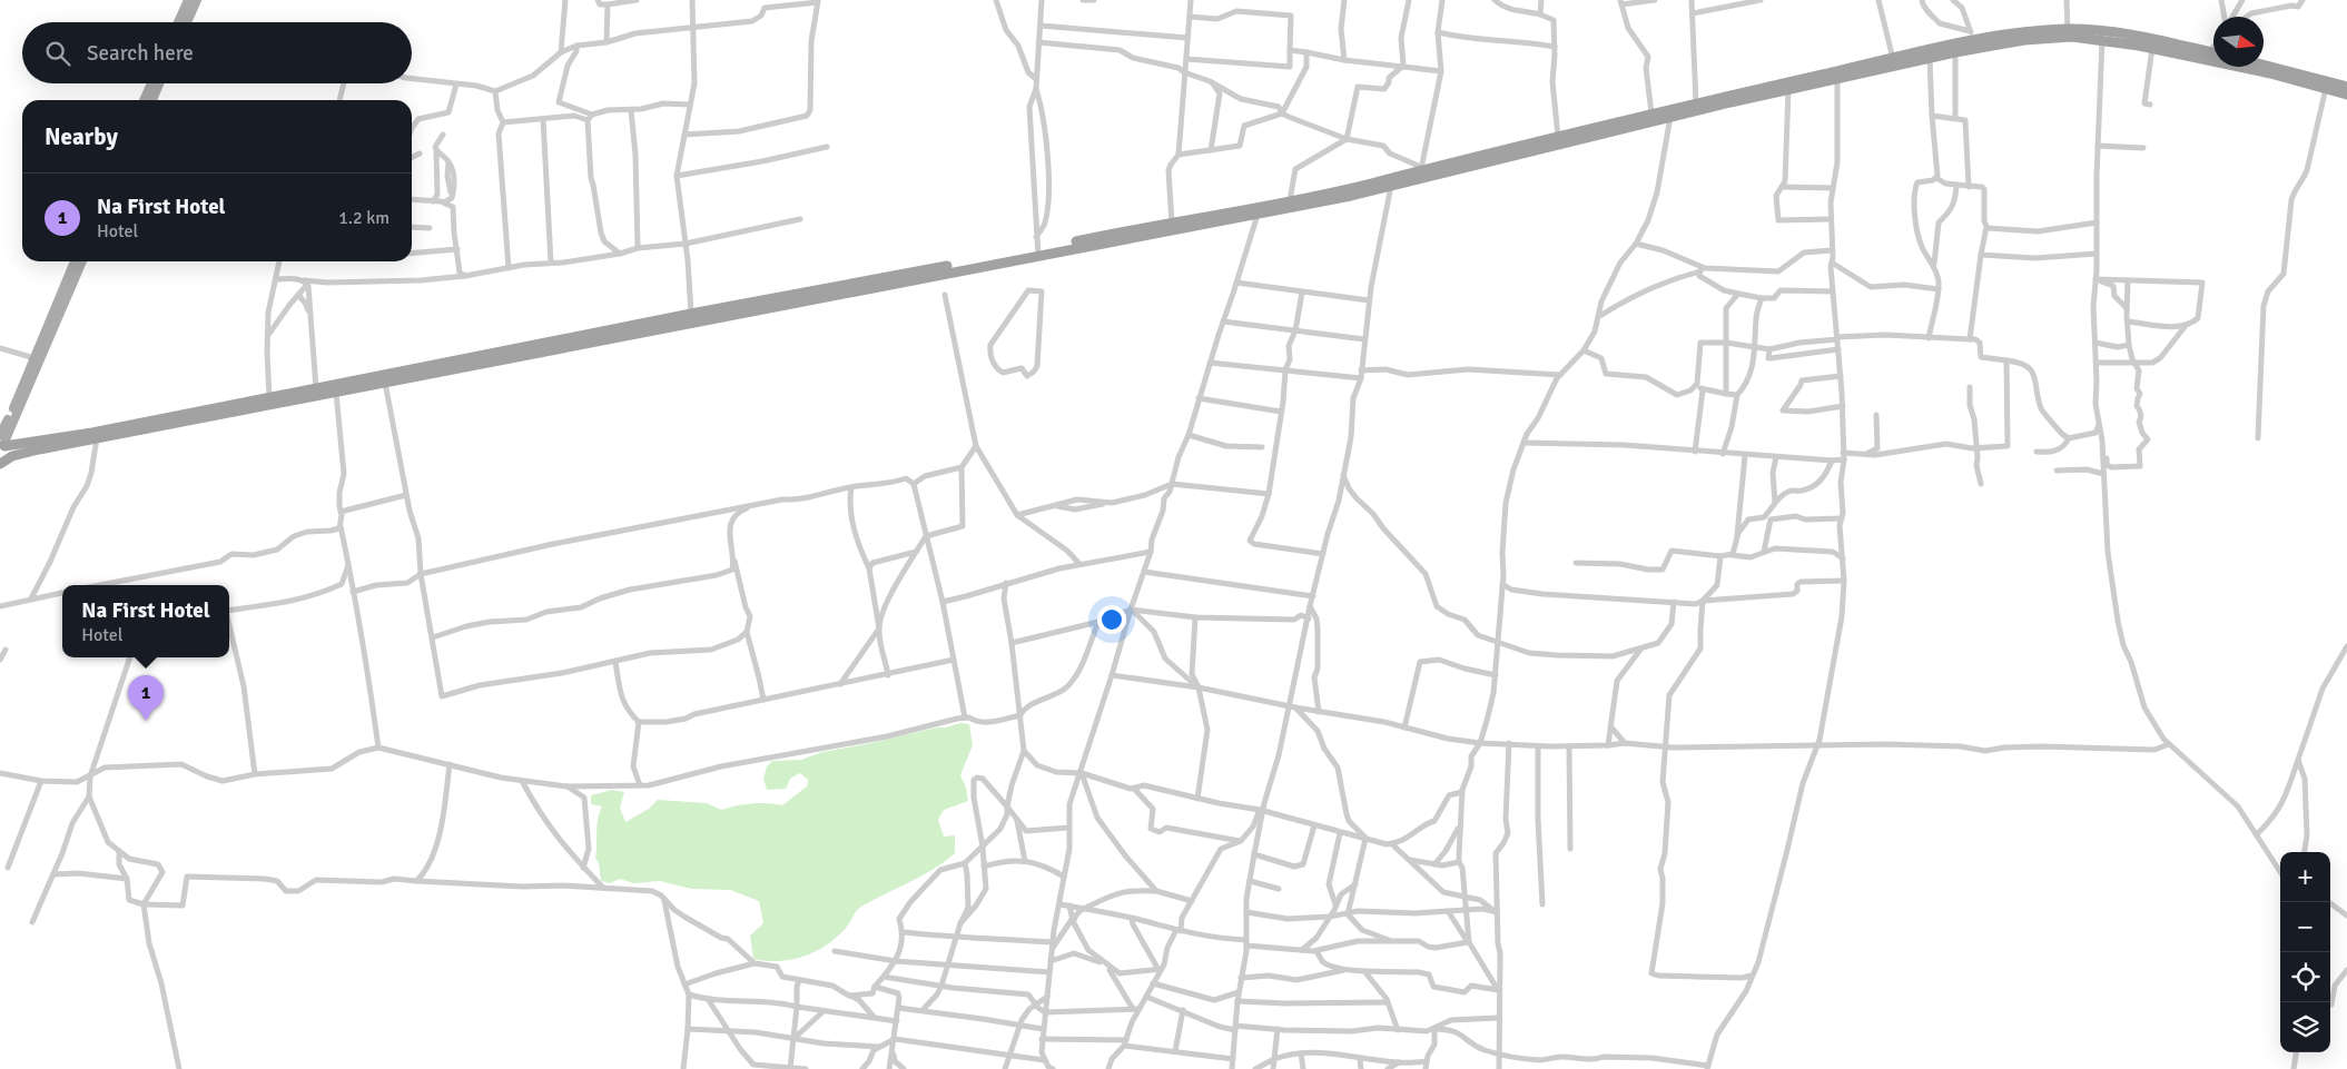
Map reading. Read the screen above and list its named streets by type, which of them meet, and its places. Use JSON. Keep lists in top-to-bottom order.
{
  "north": "right",
  "page": {
    "search": "Search here",
    "heading": "Nearby",
    "list": [
      {
        "mark": "1",
        "name": "Na First Hotel",
        "note": "Hotel",
        "value": "1.2 km"
      }
    ],
    "popup": ["Na First Hotel", "Hotel"],
    "pins": "1",
    "map_buttons": ["+", "−"]
  }
}
